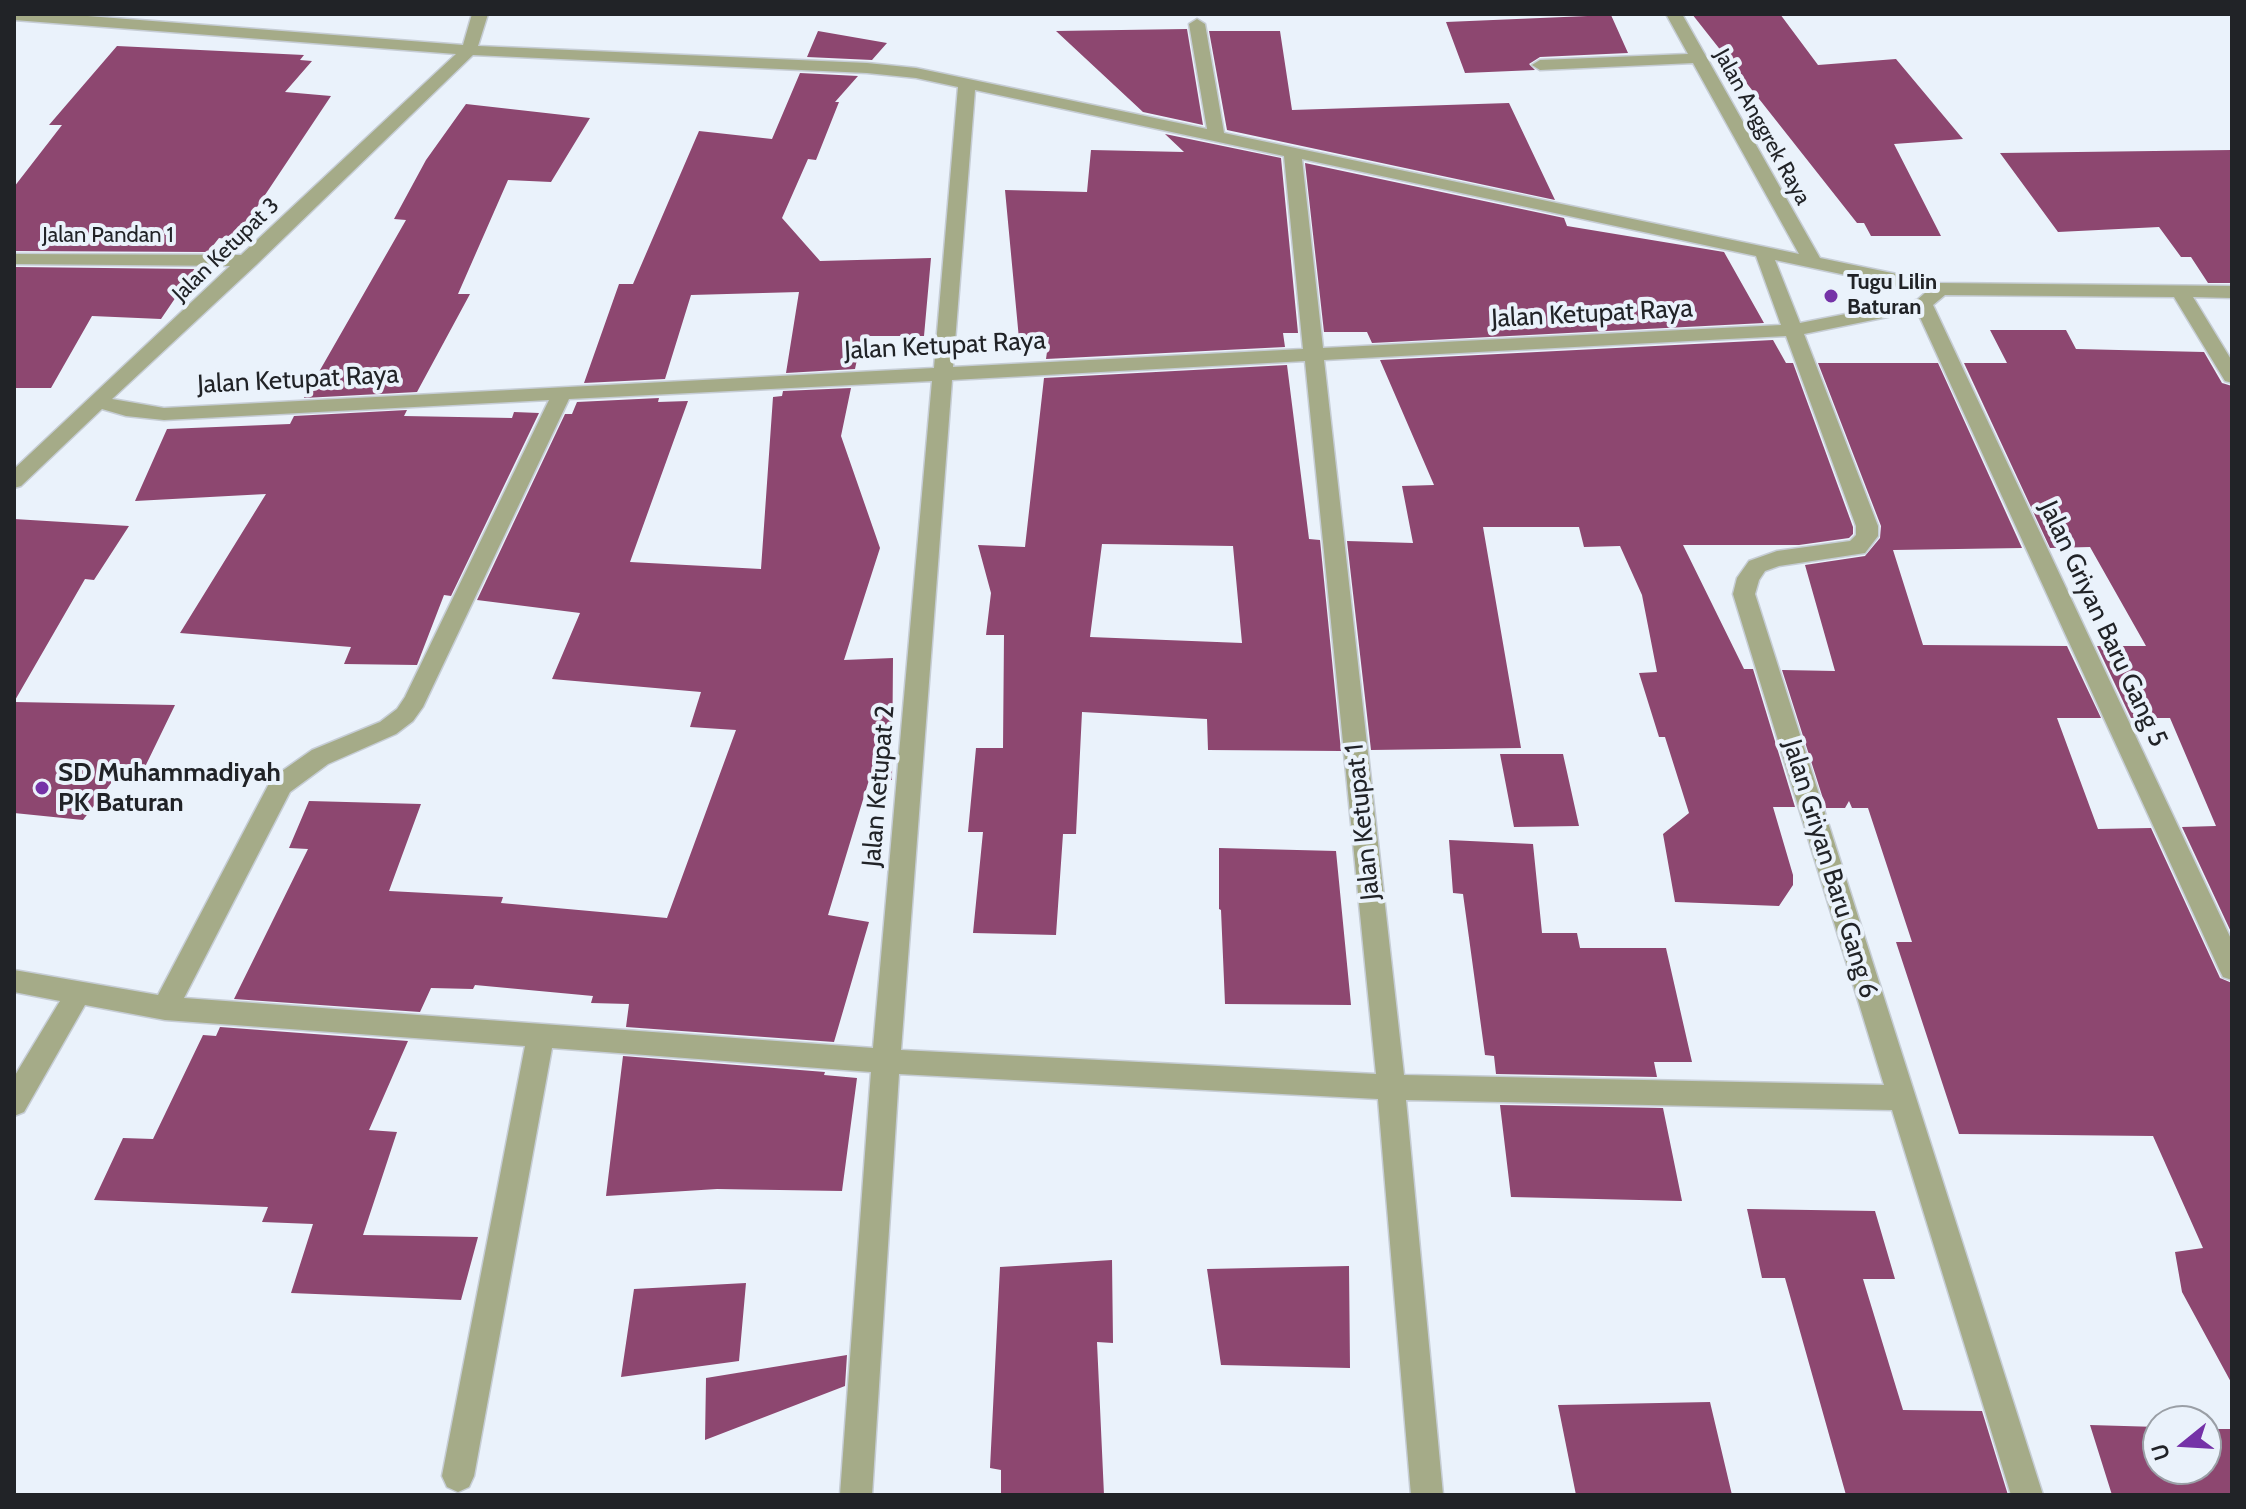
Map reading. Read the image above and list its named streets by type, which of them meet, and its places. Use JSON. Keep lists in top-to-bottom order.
{
  "streets": {
    "street": [
      "Jalan Anggrek Raya",
      "Jalan Pandan 1",
      "Jalan Ketupat 3",
      "Jalan Ketupat Raya",
      "Jalan Griyan Baru Gang 5",
      "Jalan Ketupat 2",
      "Jalan Ketupat 1",
      "Jalan Griyan Baru Gang 6"
    ]
  },
  "crossings": [
    ["Jalan Pandan 1", "Jalan Ketupat 3"],
    ["Jalan Ketupat 3", "Jalan Ketupat Raya"],
    ["Jalan Ketupat Raya", "Jalan Griyan Baru Gang 5"],
    ["Jalan Ketupat Raya", "Jalan Ketupat 2"],
    ["Jalan Ketupat Raya", "Jalan Ketupat 1"],
    ["Jalan Ketupat Raya", "Jalan Griyan Baru Gang 6"]
  ],
  "places": ["Tugu Lilin Baturan", "SD Muhammadiyah PK Baturan"],
  "north": "left"
}
